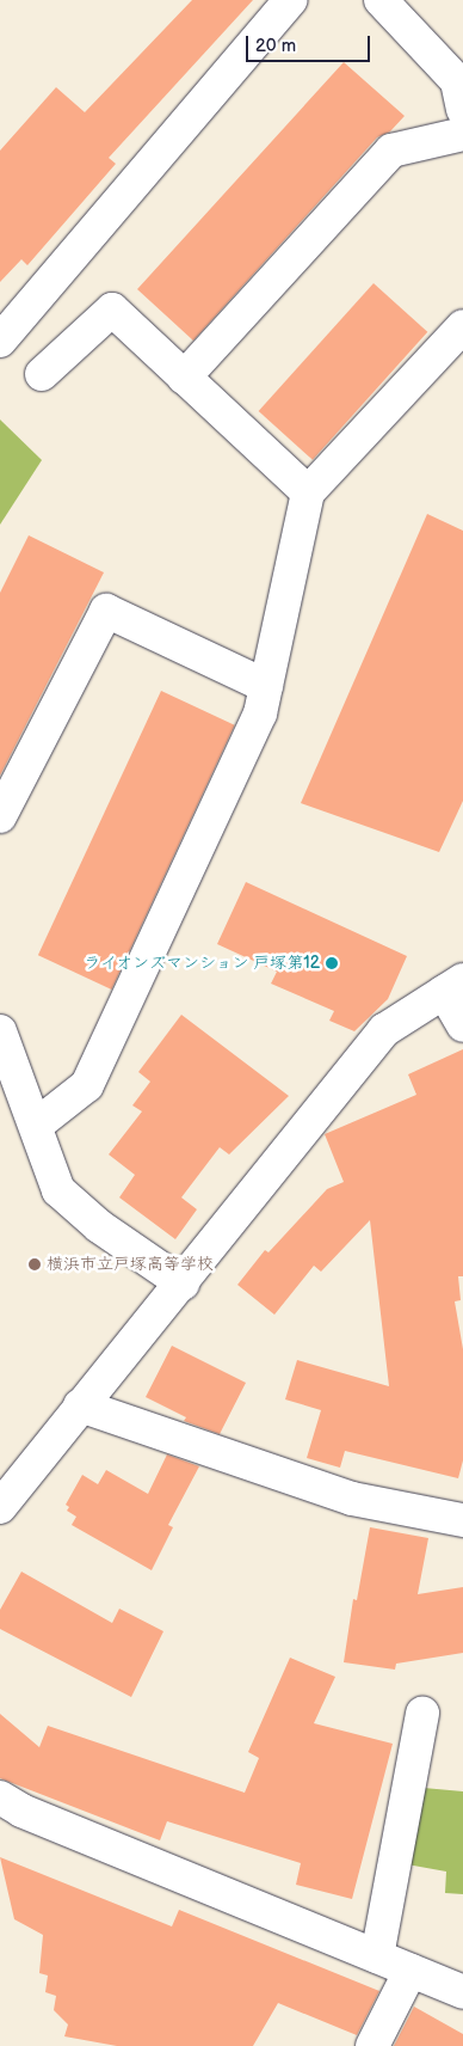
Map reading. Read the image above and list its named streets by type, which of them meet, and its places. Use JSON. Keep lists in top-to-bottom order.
{
  "places": ["ライオンズマンション 戸塚第12", "横浜市立戸塚高等学校"],
  "scale_bar": "20 m"
}
